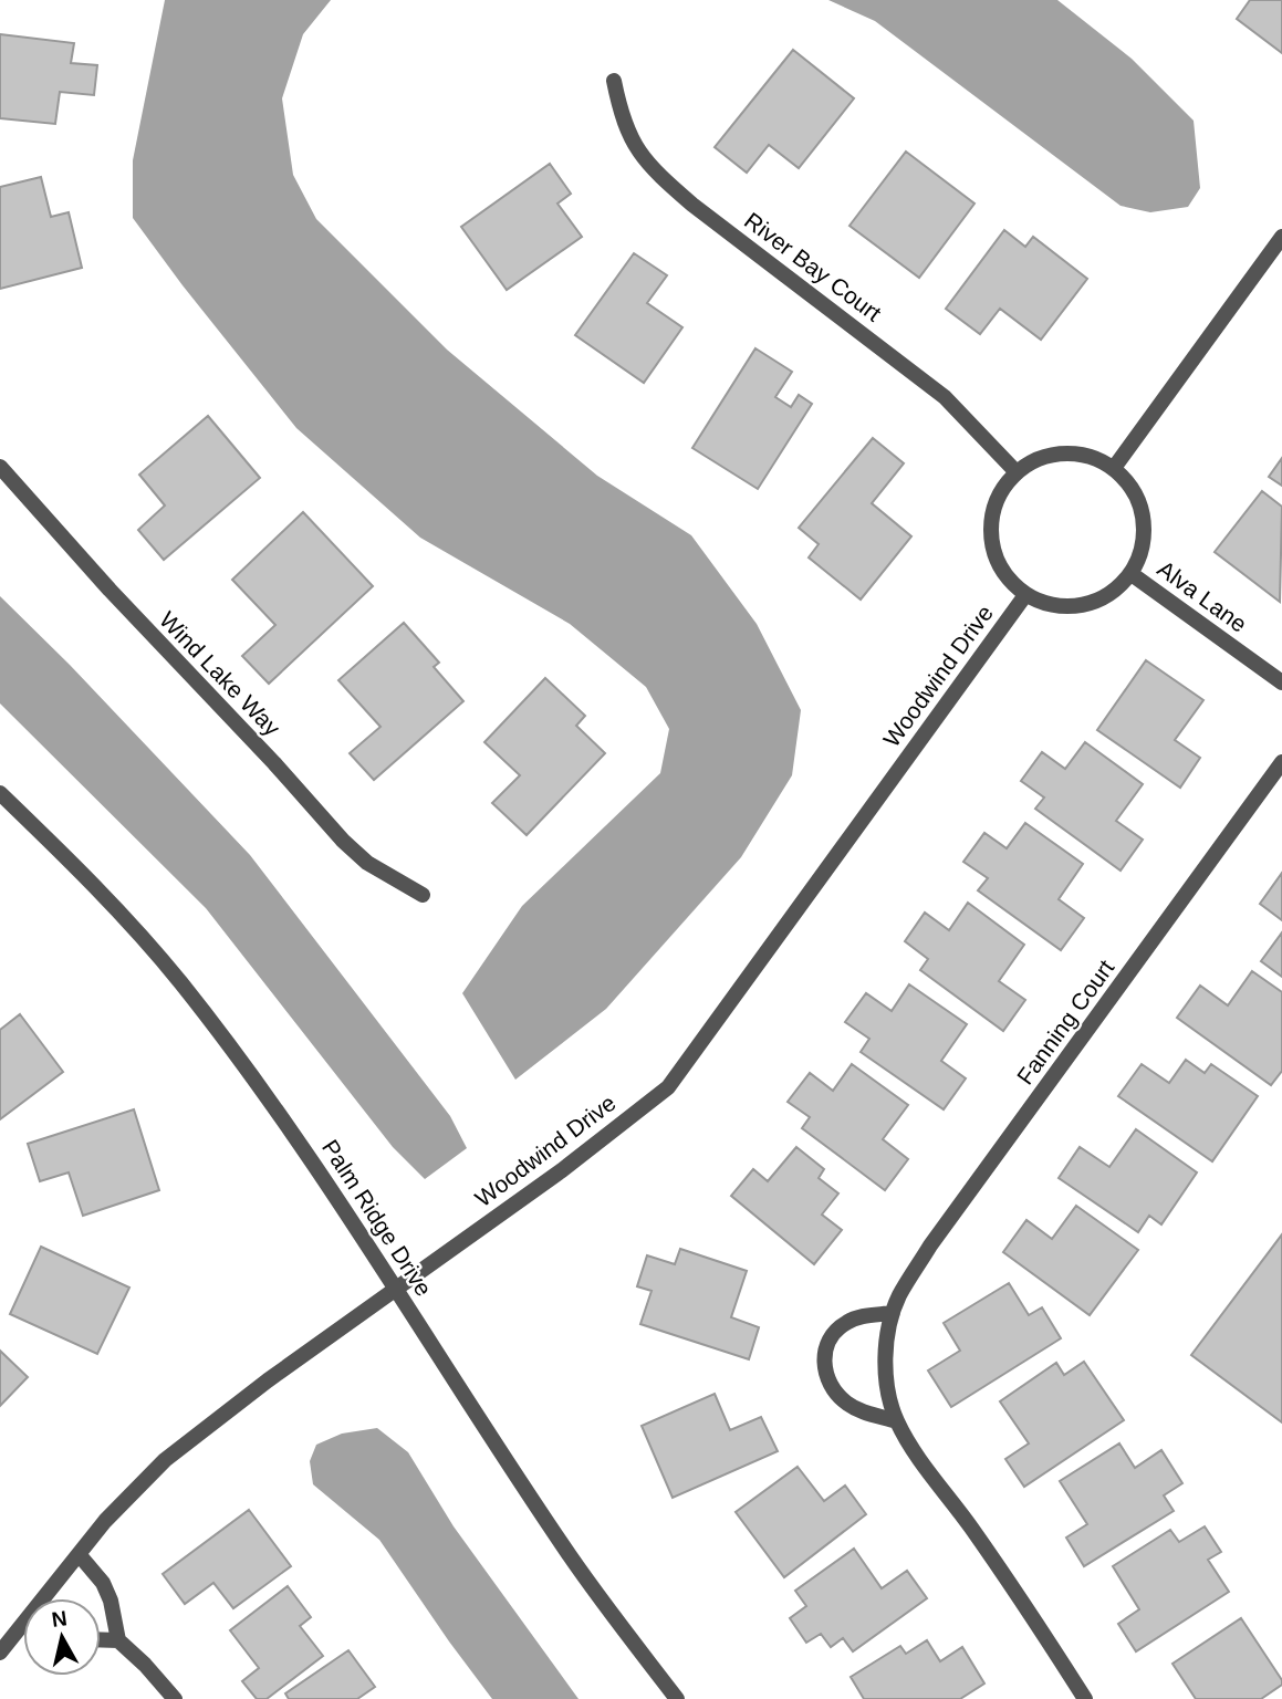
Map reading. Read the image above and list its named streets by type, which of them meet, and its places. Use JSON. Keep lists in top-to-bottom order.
{
  "streets": {
    "street": [
      "River Bay Court",
      "Alva Lane",
      "Wind Lake Way",
      "Woodwind Drive",
      "Fanning Court",
      "Palm Ridge Drive"
    ]
  },
  "crossings": [
    ["River Bay Court", "Alva Lane"],
    ["River Bay Court", "Woodwind Drive"],
    ["Alva Lane", "Woodwind Drive"],
    ["Woodwind Drive", "Palm Ridge Drive"]
  ],
  "north": "top"
}
